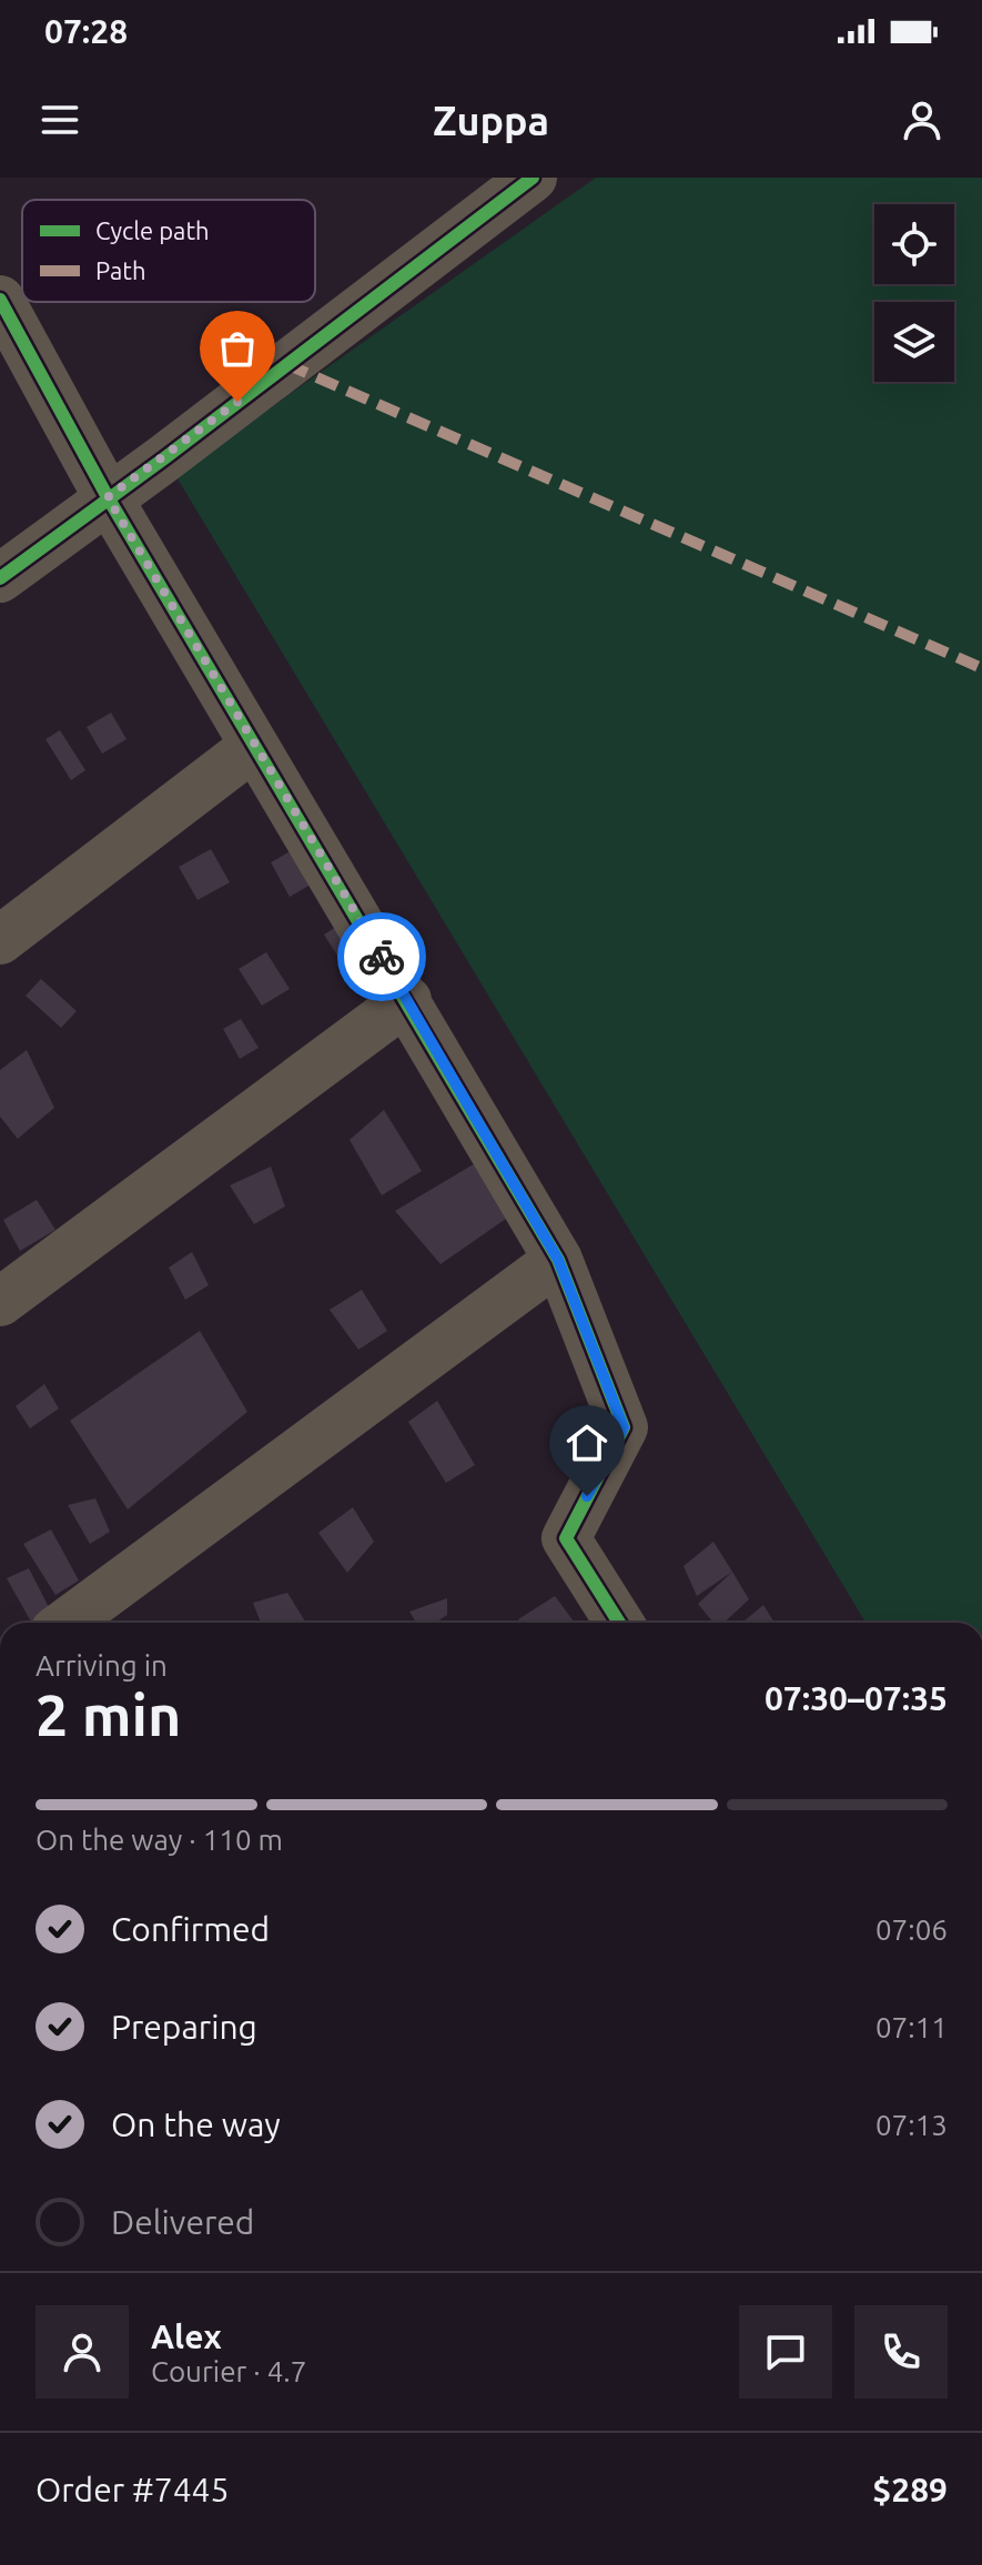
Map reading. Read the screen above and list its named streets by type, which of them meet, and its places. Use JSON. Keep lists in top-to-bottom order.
{
  "legend": ["Cycle path", "Path"],
  "page": {
    "status": "07:28",
    "header": "Zuppa",
    "heading": ["2 min", "Arriving in", "07:30–07:35"],
    "panel": [
      "Alex",
      "Courier · 4.7",
      "Order #7445",
      "$289"
    ],
    "bar": "On the way · 110 m",
    "list": [
      ["Confirmed", "07:06"],
      ["Preparing", "07:11"],
      ["On the way", "07:13"],
      "Delivered"
    ]
  }
}
